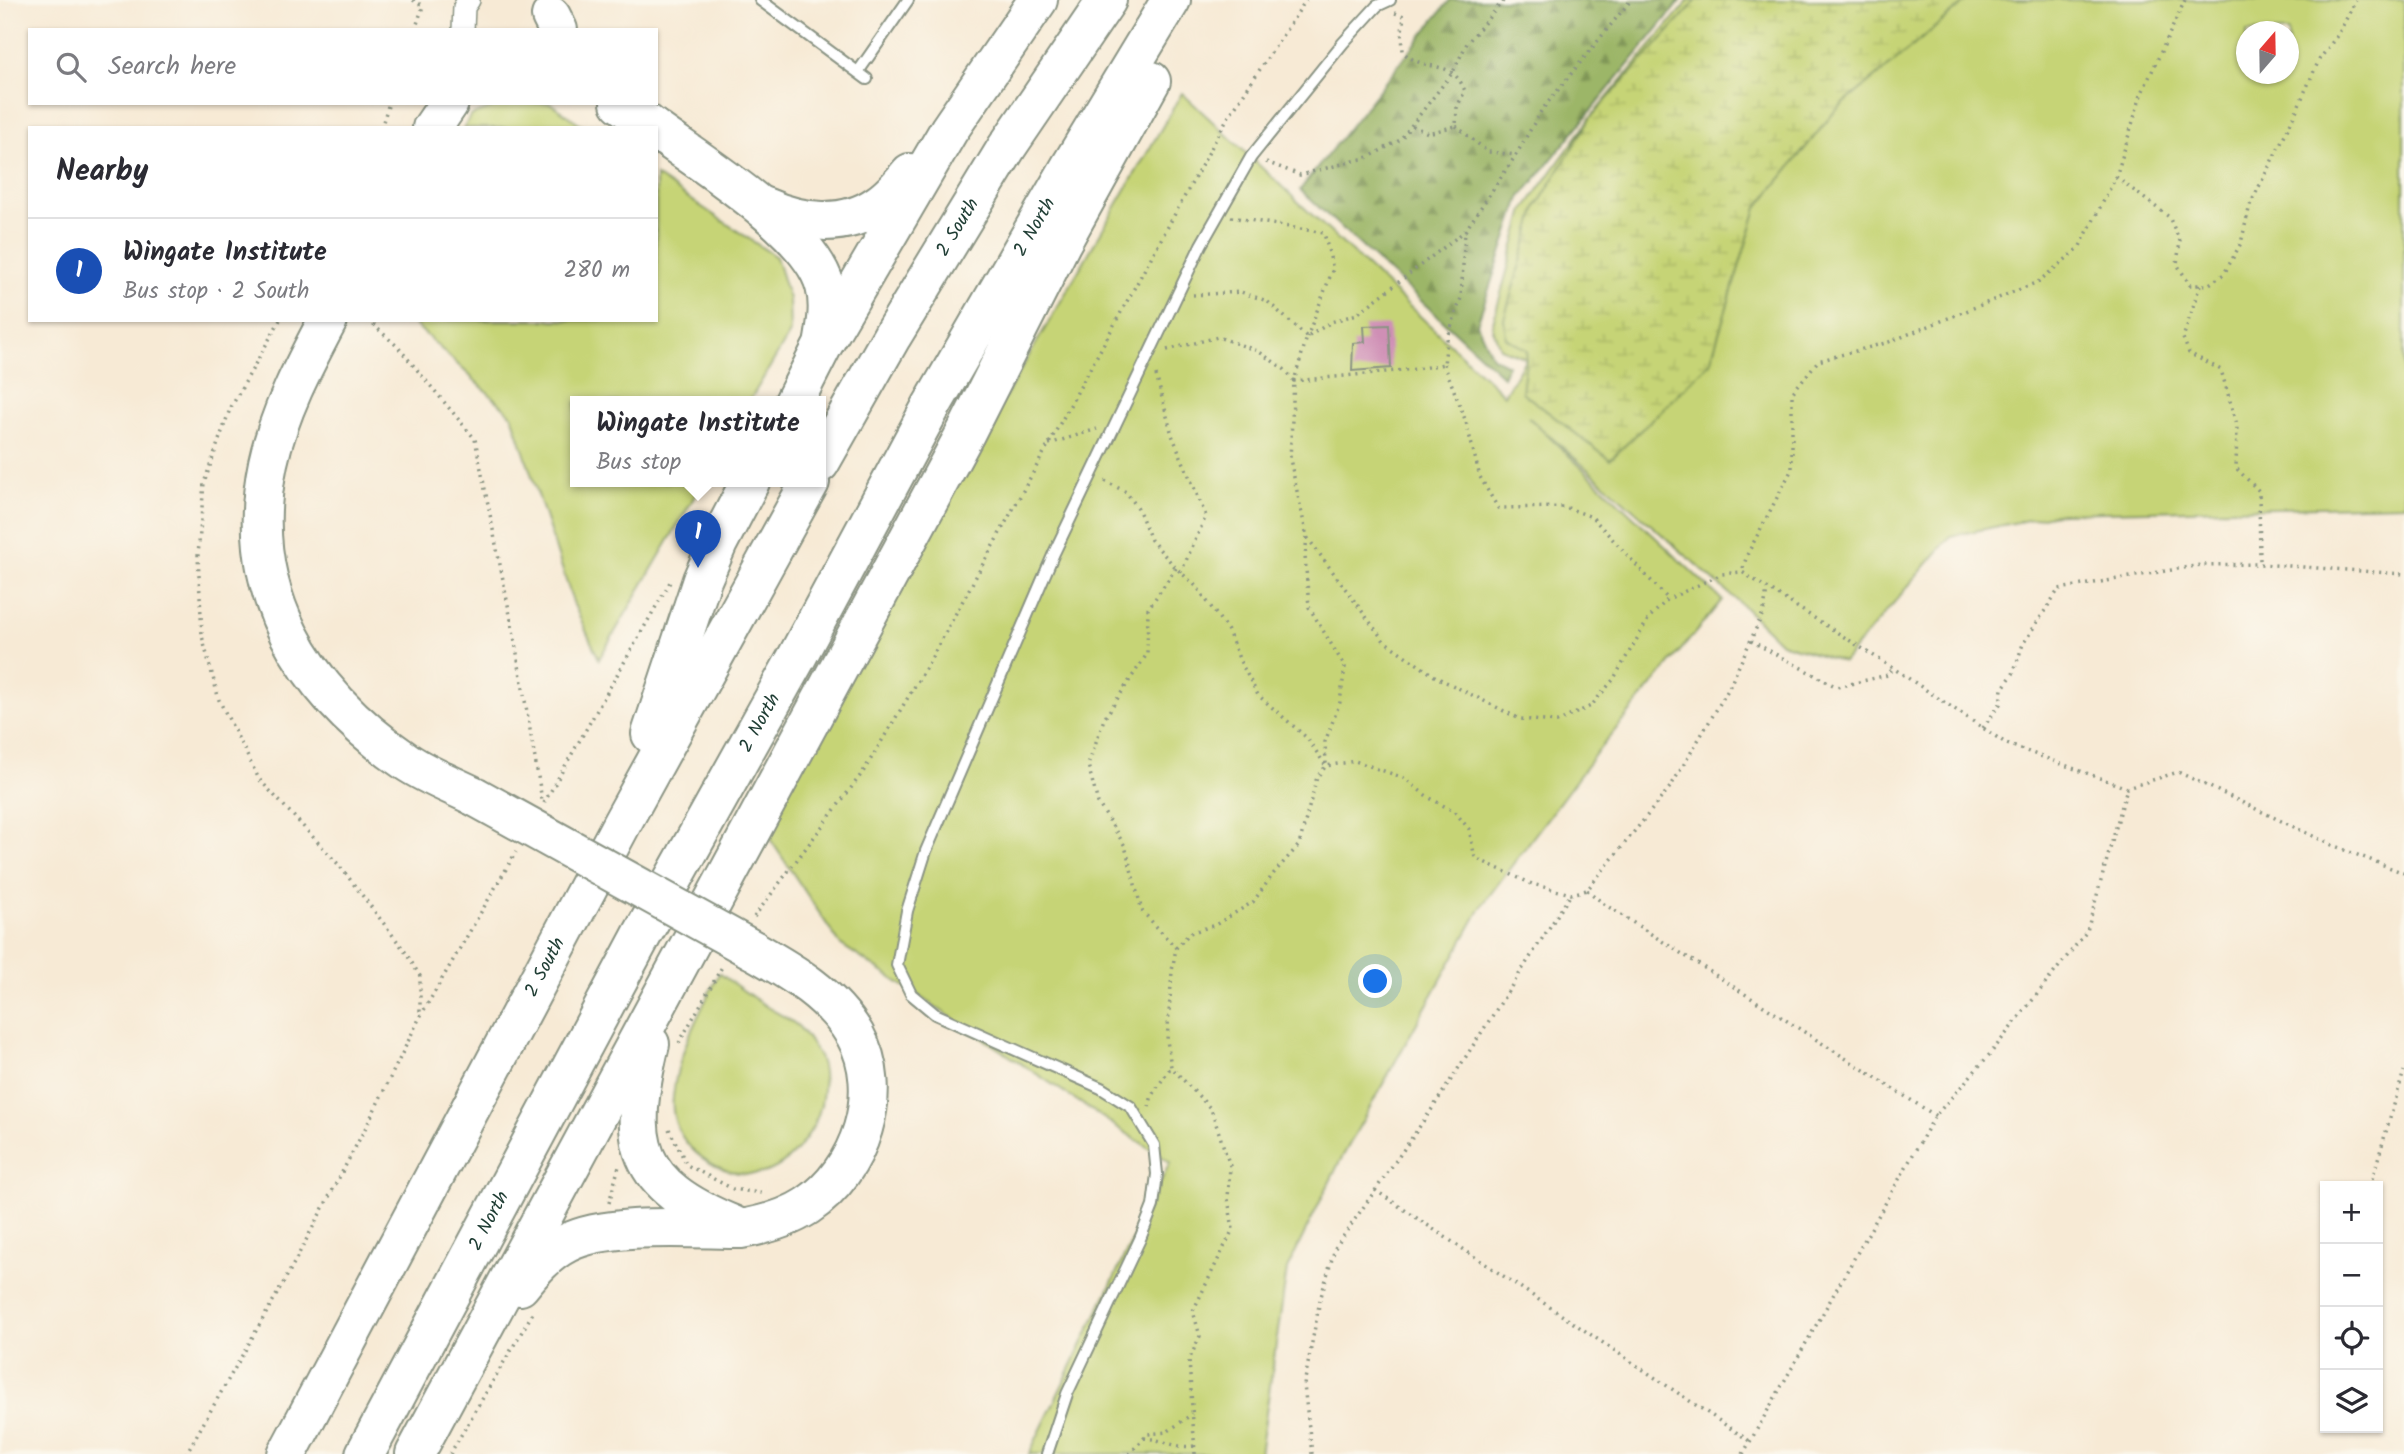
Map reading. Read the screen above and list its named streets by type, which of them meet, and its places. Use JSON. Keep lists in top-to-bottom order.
{
  "streets": {
    "highway": ["2 North", "2 South"]
  },
  "north": "top",
  "page": {
    "search": "Search here",
    "heading": "Nearby",
    "list": [
      {
        "mark": "1",
        "name": "Wingate Institute",
        "note": "Bus stop · 2 South",
        "value": "280 m"
      }
    ],
    "popup": ["Wingate Institute", "Bus stop"],
    "pins": "1",
    "map_buttons": ["+", "−"]
  }
}
